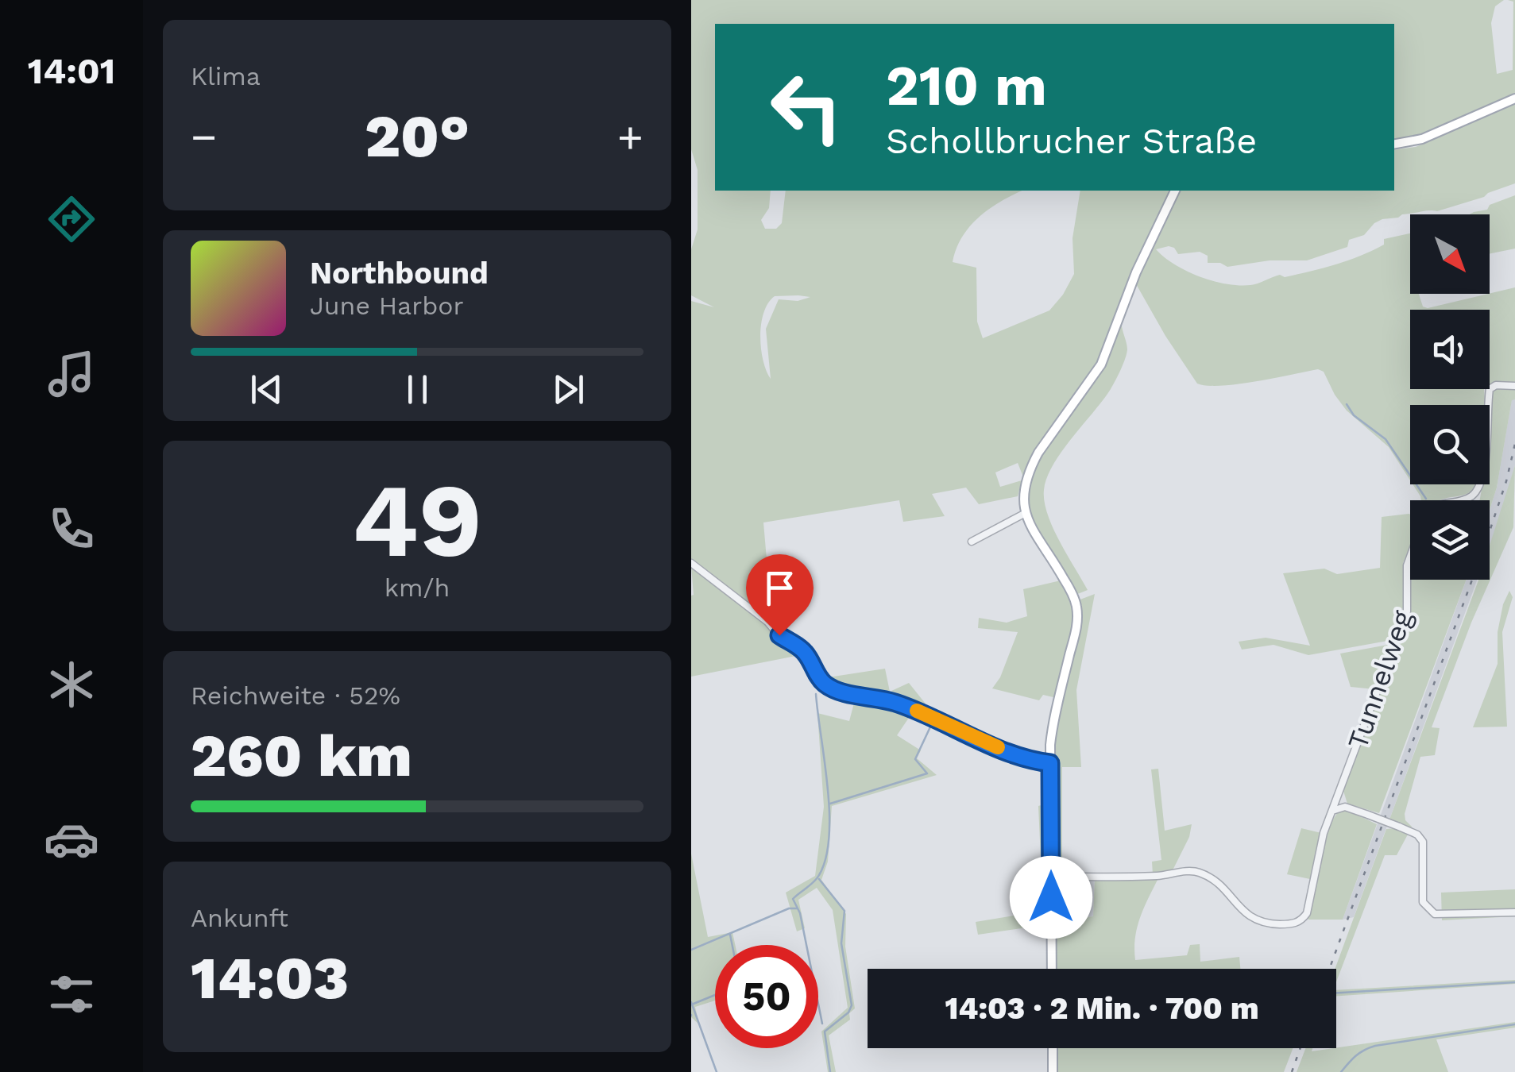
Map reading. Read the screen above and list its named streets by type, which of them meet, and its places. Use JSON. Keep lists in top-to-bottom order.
{
  "streets": {
    "street": ["Tunnelweg"]
  },
  "north": "bottom right",
  "page": {
    "tabs": "14:01",
    "tile": [
      "Klima",
      ["49", "km/h"],
      ["Reichweite · 52%", "260 km"],
      ["Ankunft", "14:03"]
    ],
    "turn": ["210 m", "Schollbrucher Straße"],
    "heat": ["−", "20°", "+"],
    "song": ["Northbound", "June Harbor"],
    "limit": "50",
    "trip": "14:03 · 2 Min. · 700 m"
  }
}
